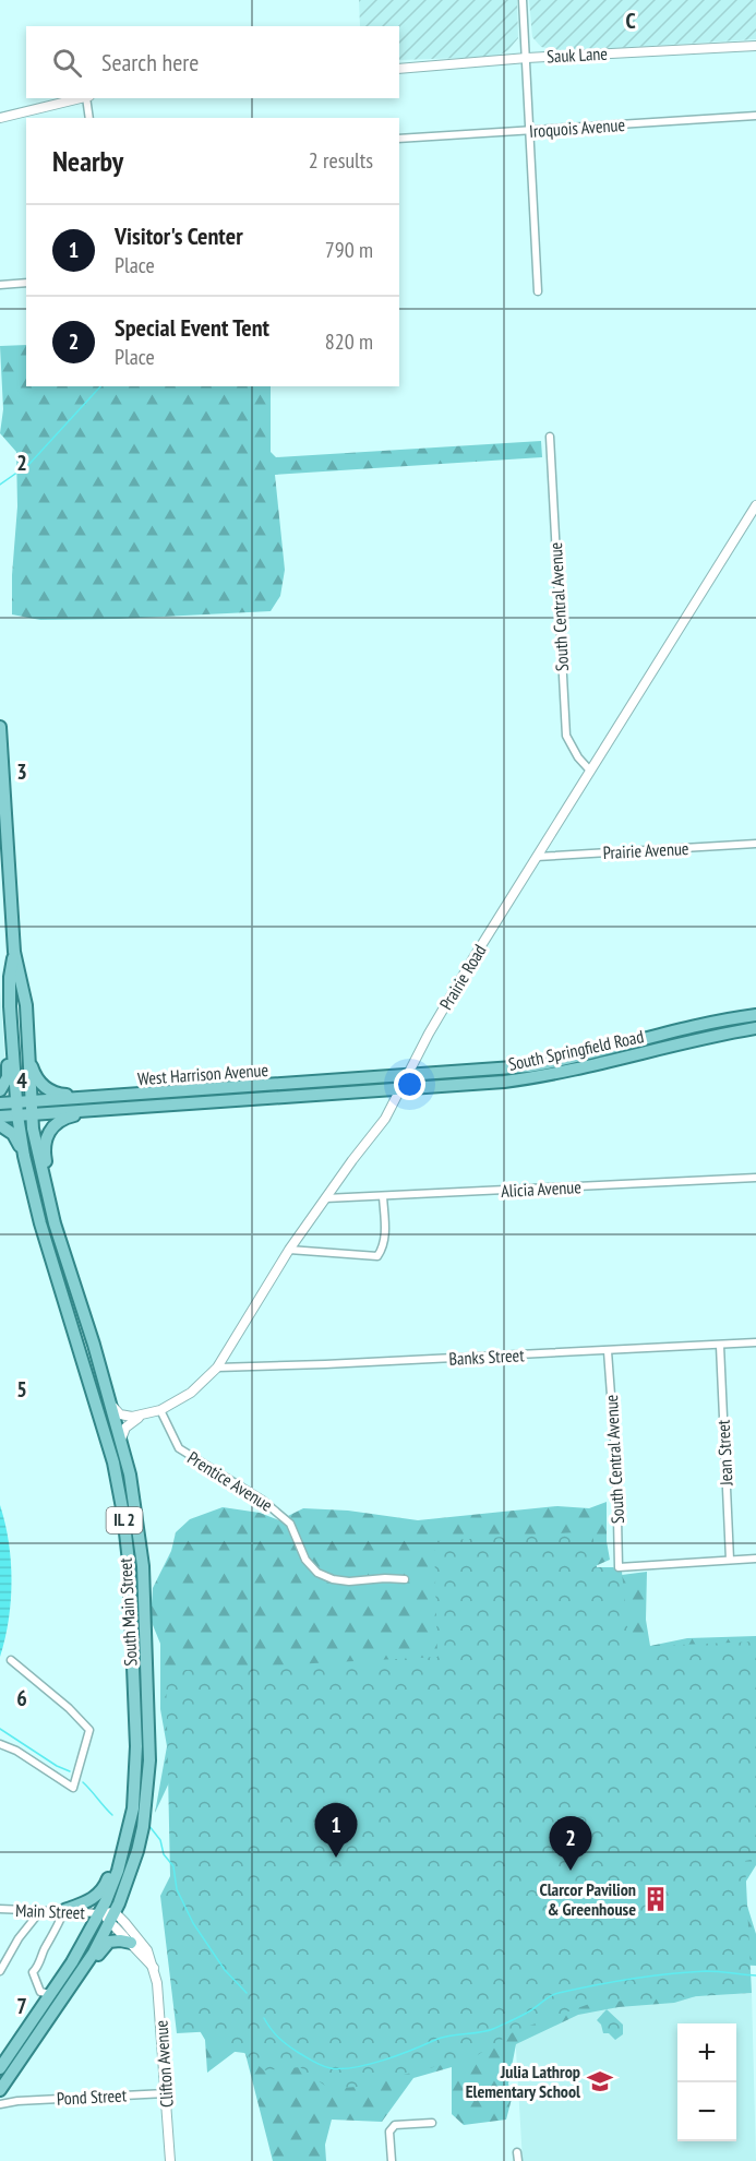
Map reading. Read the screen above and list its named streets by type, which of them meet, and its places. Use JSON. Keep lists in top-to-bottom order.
{
  "streets": {
    "main road": [
      "South Springfield Road",
      "West Harrison Avenue",
      "IL 2",
      "South Main Street"
    ],
    "street": [
      "Sauk Lane",
      "Iroquois Avenue",
      "South Central Avenue",
      "Prairie Avenue",
      "Prairie Road",
      "Alicia Avenue",
      "Banks Street",
      "Jean Street",
      "Prentice Avenue",
      "Main Street",
      "Clifton Avenue",
      "Pond Street"
    ]
  },
  "crossings": [
    ["South Central Avenue", "Prairie Road"],
    ["South Central Avenue", "Banks Street"],
    ["South Central Avenue", "Jean Street"],
    ["Prairie Avenue", "Prairie Road"],
    ["Prairie Road", "South Springfield Road"],
    ["Prairie Road", "West Harrison Avenue"],
    ["Prairie Road", "Alicia Avenue"],
    ["Prairie Road", "Banks Street"],
    ["Prairie Road", "Prentice Avenue"],
    ["South Springfield Road", "West Harrison Avenue"],
    ["West Harrison Avenue", "South Main Street"],
    ["Banks Street", "Jean Street"],
    ["South Main Street", "Main Street"],
    ["South Main Street", "Clifton Avenue"],
    ["Main Street", "Clifton Avenue"],
    ["Clifton Avenue", "Pond Street"]
  ],
  "places": {
    "building": ["Clarcor Pavilion & Greenhouse"],
    "school or university": ["Julia Lathrop Elementary School"]
  },
  "page": {
    "search": "Search here",
    "heading": ["Nearby", "2 results"],
    "list": [
      {
        "mark": "1",
        "name": "Visitor's Center",
        "note": "Place",
        "value": "790 m"
      },
      {
        "mark": "2",
        "name": "Special Event Tent",
        "note": "Place",
        "value": "820 m"
      }
    ],
    "pins": ["1", "2"],
    "map_buttons": ["+", "−"]
  },
  "grid": {
    "columns": ["C"],
    "rows": [
      "2",
      "3",
      "4",
      "5",
      "6",
      "7"
    ]
  }
}
